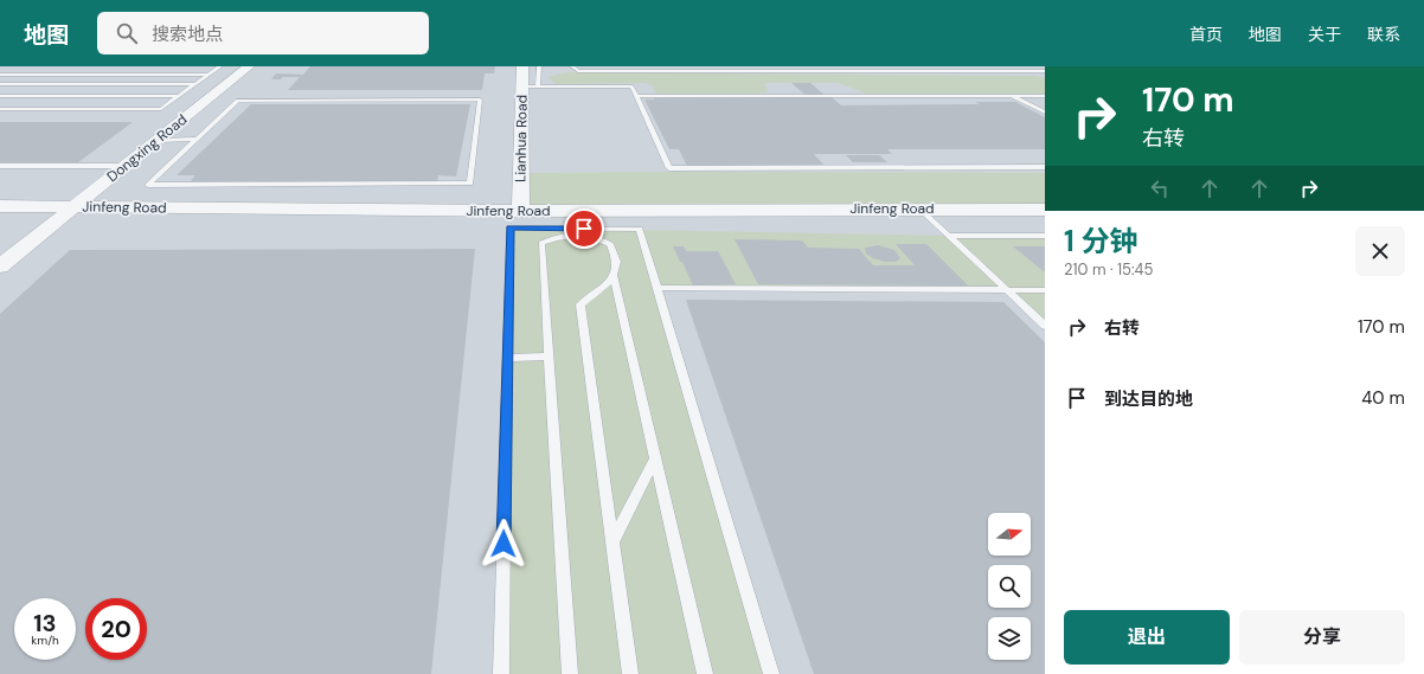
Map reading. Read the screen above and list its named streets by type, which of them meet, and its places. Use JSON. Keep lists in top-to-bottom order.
{
  "streets": {
    "street": ["Lianhua Road", "Dongxing Road", "Jinfeng Road"]
  },
  "crossings": [
    ["Lianhua Road", "Jinfeng Road"],
    ["Dongxing Road", "Jinfeng Road"]
  ],
  "north": "right",
  "page": {
    "header": "地图",
    "search": "搜索地点",
    "nav": [
      "首页",
      "地图",
      "关于",
      "联系"
    ],
    "turn": ["170 m", "右转"],
    "heading": ["1 分钟", "210 m · 15:45"],
    "list": [
      {
        "name": "右转",
        "value": "170 m"
      },
      {
        "name": "到达目的地",
        "value": "40 m"
      }
    ],
    "speed": "13 km/h",
    "limit": "20",
    "buttons": ["退出", "分享"]
  }
}
